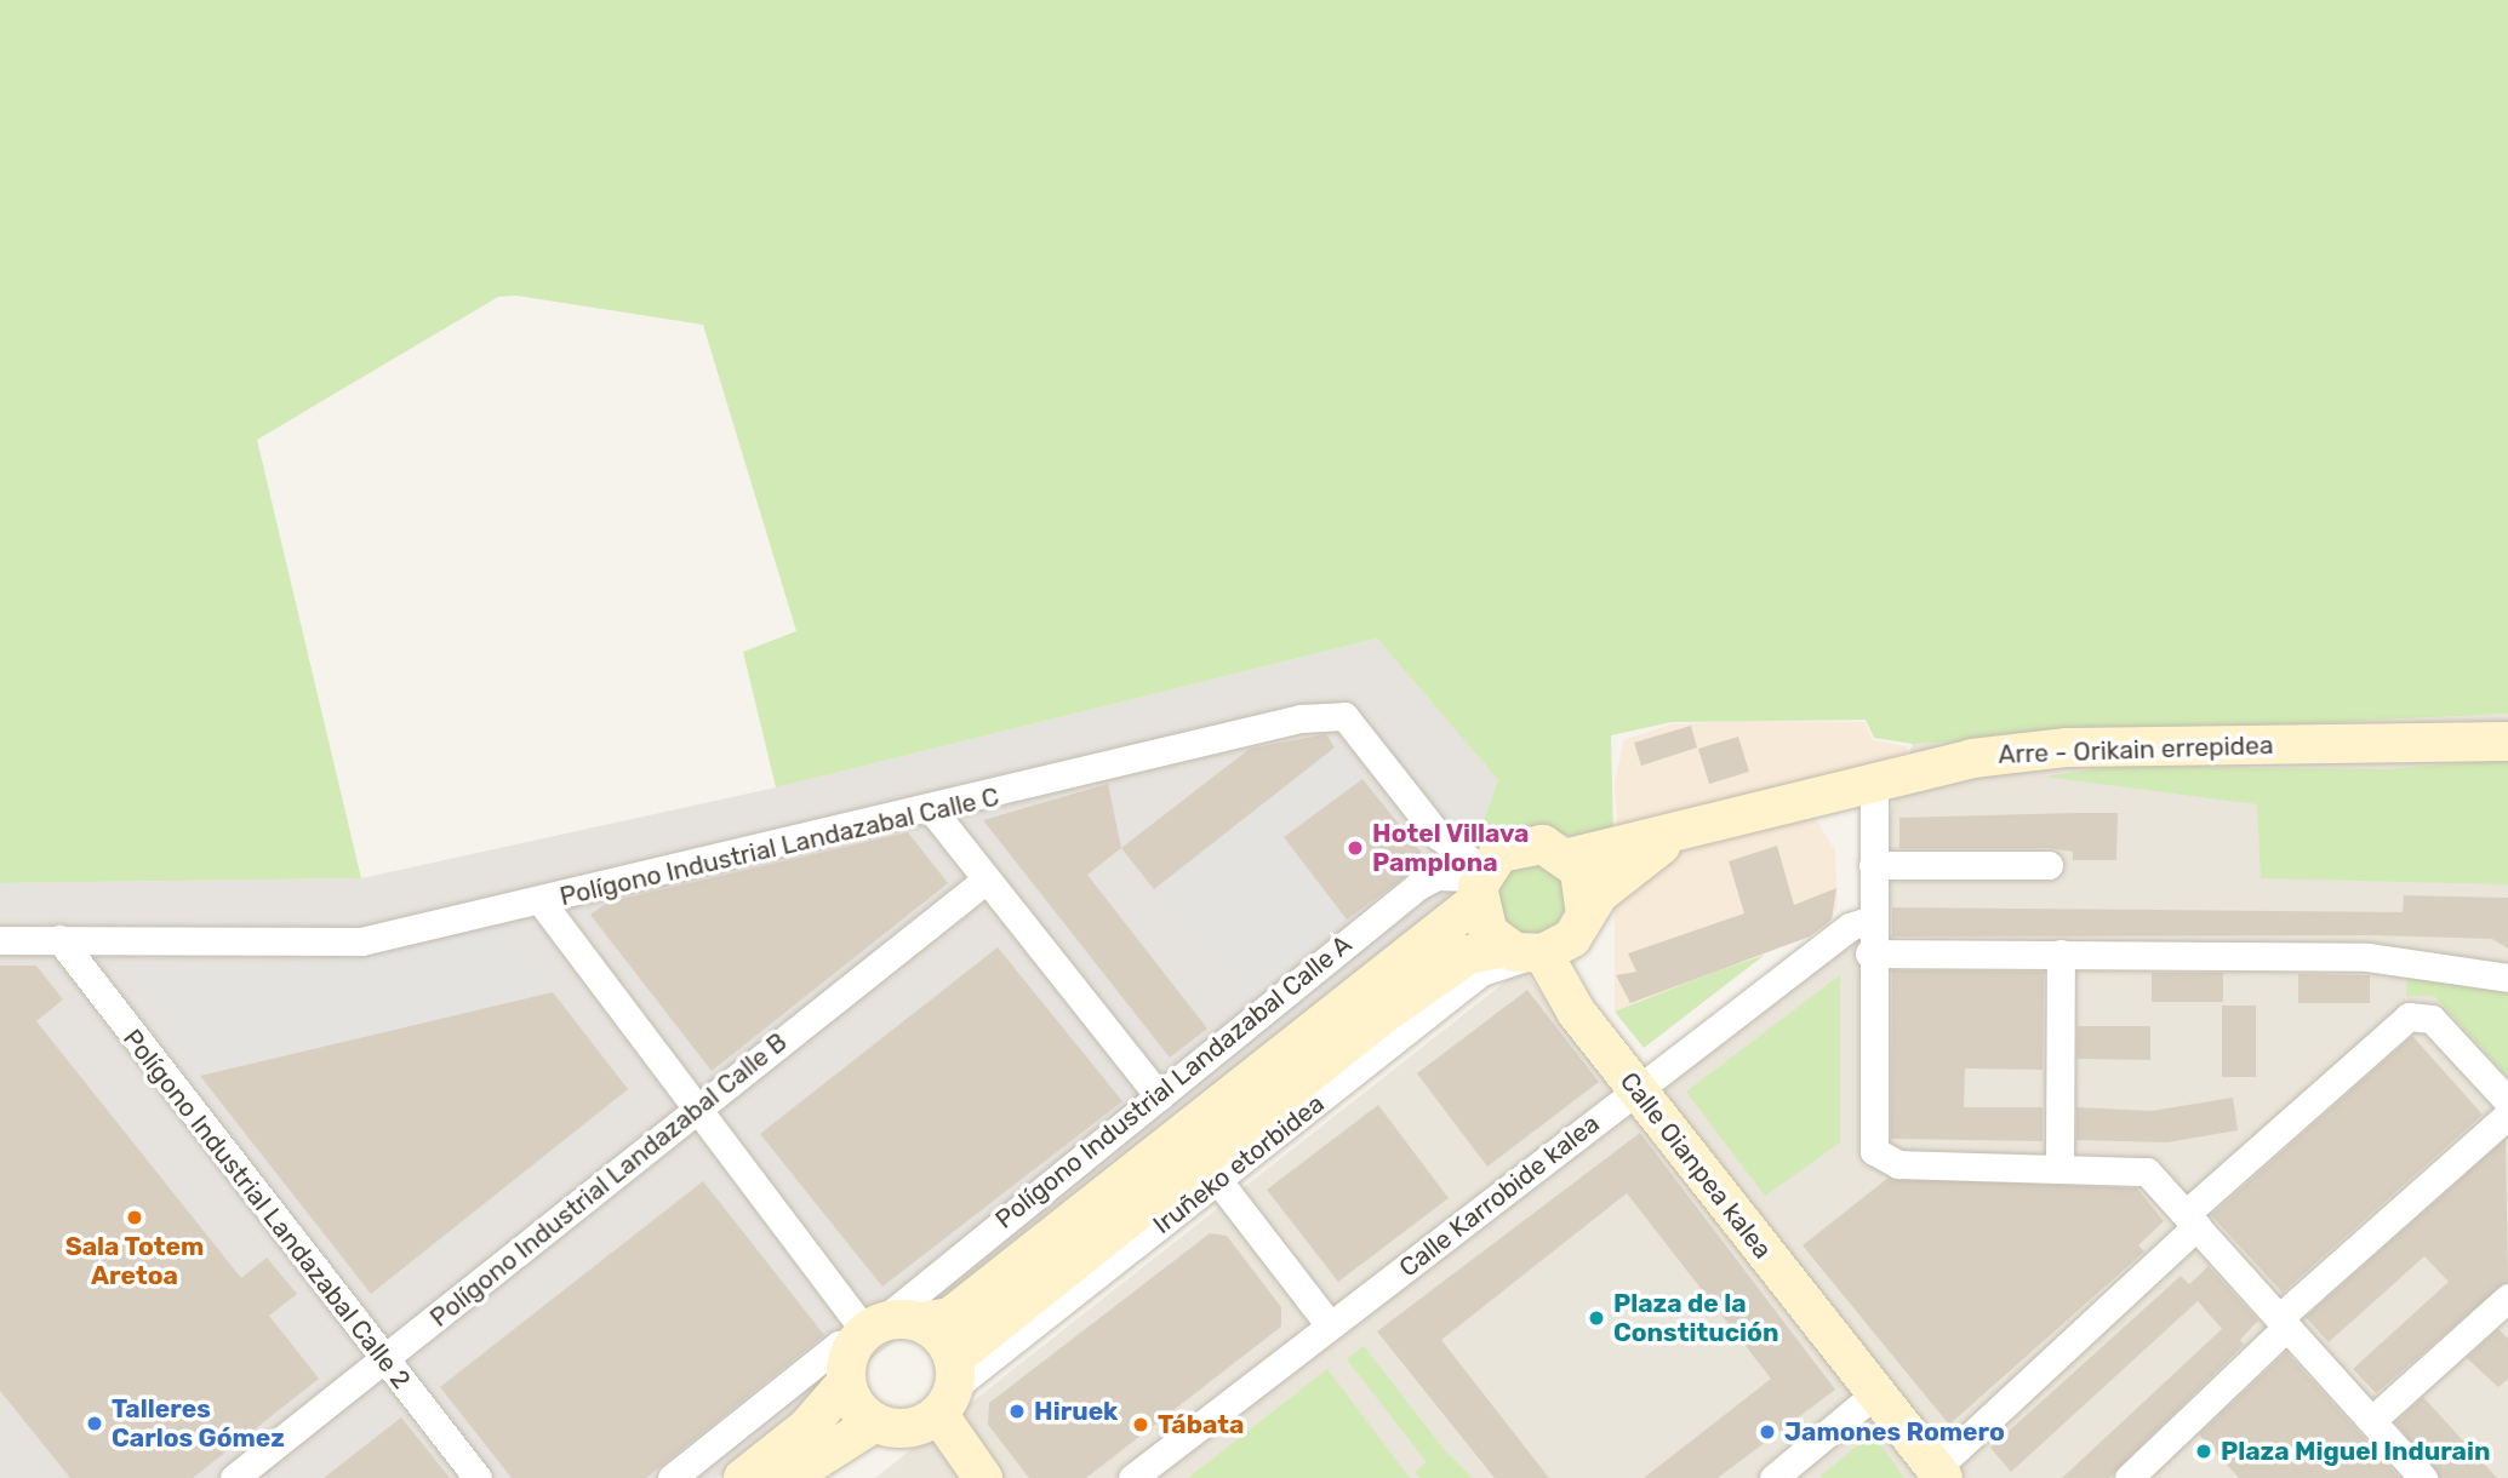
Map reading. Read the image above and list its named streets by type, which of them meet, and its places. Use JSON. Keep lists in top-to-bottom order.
{
  "streets": {
    "main road": ["Arre - Orikain errepidea", "Iruñeko etorbidea", "Calle Oianpea kalea"],
    "street": [
      "Polígono Industrial Landazabal Calle C",
      "Polígono Industrial Landazabal Calle A",
      "Polígono Industrial Landazabal Calle B",
      "Calle Karrobide kalea",
      "Polígono Industrial Landazabal Calle 2"
    ]
  },
  "crossings": [
    ["Arre - Orikain errepidea", "Polígono Industrial Landazabal Calle C"],
    ["Arre - Orikain errepidea", "Polígono Industrial Landazabal Calle A"],
    ["Arre - Orikain errepidea", "Iruñeko etorbidea"],
    ["Arre - Orikain errepidea", "Calle Oianpea kalea"],
    ["Polígono Industrial Landazabal Calle C", "Polígono Industrial Landazabal Calle A"],
    ["Polígono Industrial Landazabal Calle C", "Iruñeko etorbidea"],
    ["Polígono Industrial Landazabal Calle C", "Calle Oianpea kalea"],
    ["Polígono Industrial Landazabal Calle C", "Polígono Industrial Landazabal Calle 2"],
    ["Polígono Industrial Landazabal Calle A", "Iruñeko etorbidea"],
    ["Polígono Industrial Landazabal Calle A", "Calle Oianpea kalea"],
    ["Iruñeko etorbidea", "Calle Oianpea kalea"],
    ["Calle Oianpea kalea", "Calle Karrobide kalea"],
    ["Polígono Industrial Landazabal Calle B", "Polígono Industrial Landazabal Calle 2"]
  ],
  "places": [
    "Hotel Villava Pamplona",
    "Sala Totem Aretoa",
    "Plaza de la Constitución",
    "Hiruek",
    "Talleres Carlos Gómez",
    "Tábata",
    "Jamones Romero",
    "Plaza Miguel Indurain"
  ]
}
